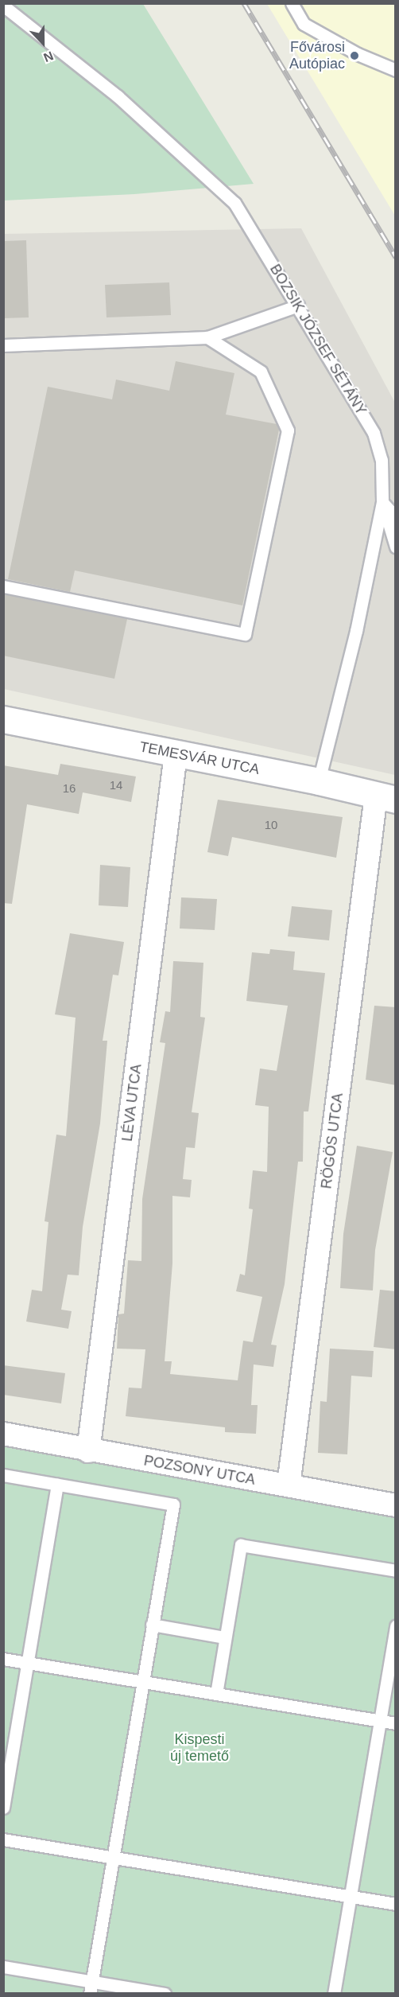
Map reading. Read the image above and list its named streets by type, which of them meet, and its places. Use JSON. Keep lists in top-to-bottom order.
{
  "streets": {
    "street": [
      "TEMESVÁR UTCA",
      "LÉVA UTCA",
      "RÖGÖS UTCA",
      "POZSONY UTCA"
    ],
    "lane": ["BOZSIK JÓZSEF SÉTÁNY"]
  },
  "crossings": [
    ["BOZSIK JÓZSEF SÉTÁNY", "TEMESVÁR UTCA"],
    ["TEMESVÁR UTCA", "LÉVA UTCA"],
    ["TEMESVÁR UTCA", "RÖGÖS UTCA"],
    ["LÉVA UTCA", "POZSONY UTCA"],
    ["RÖGÖS UTCA", "POZSONY UTCA"]
  ],
  "parks": ["Kispesti új temető"],
  "places": ["Fővárosi Autópiac"],
  "house_numbers": ["14", "16", "10"],
  "north": "bottom"
}
